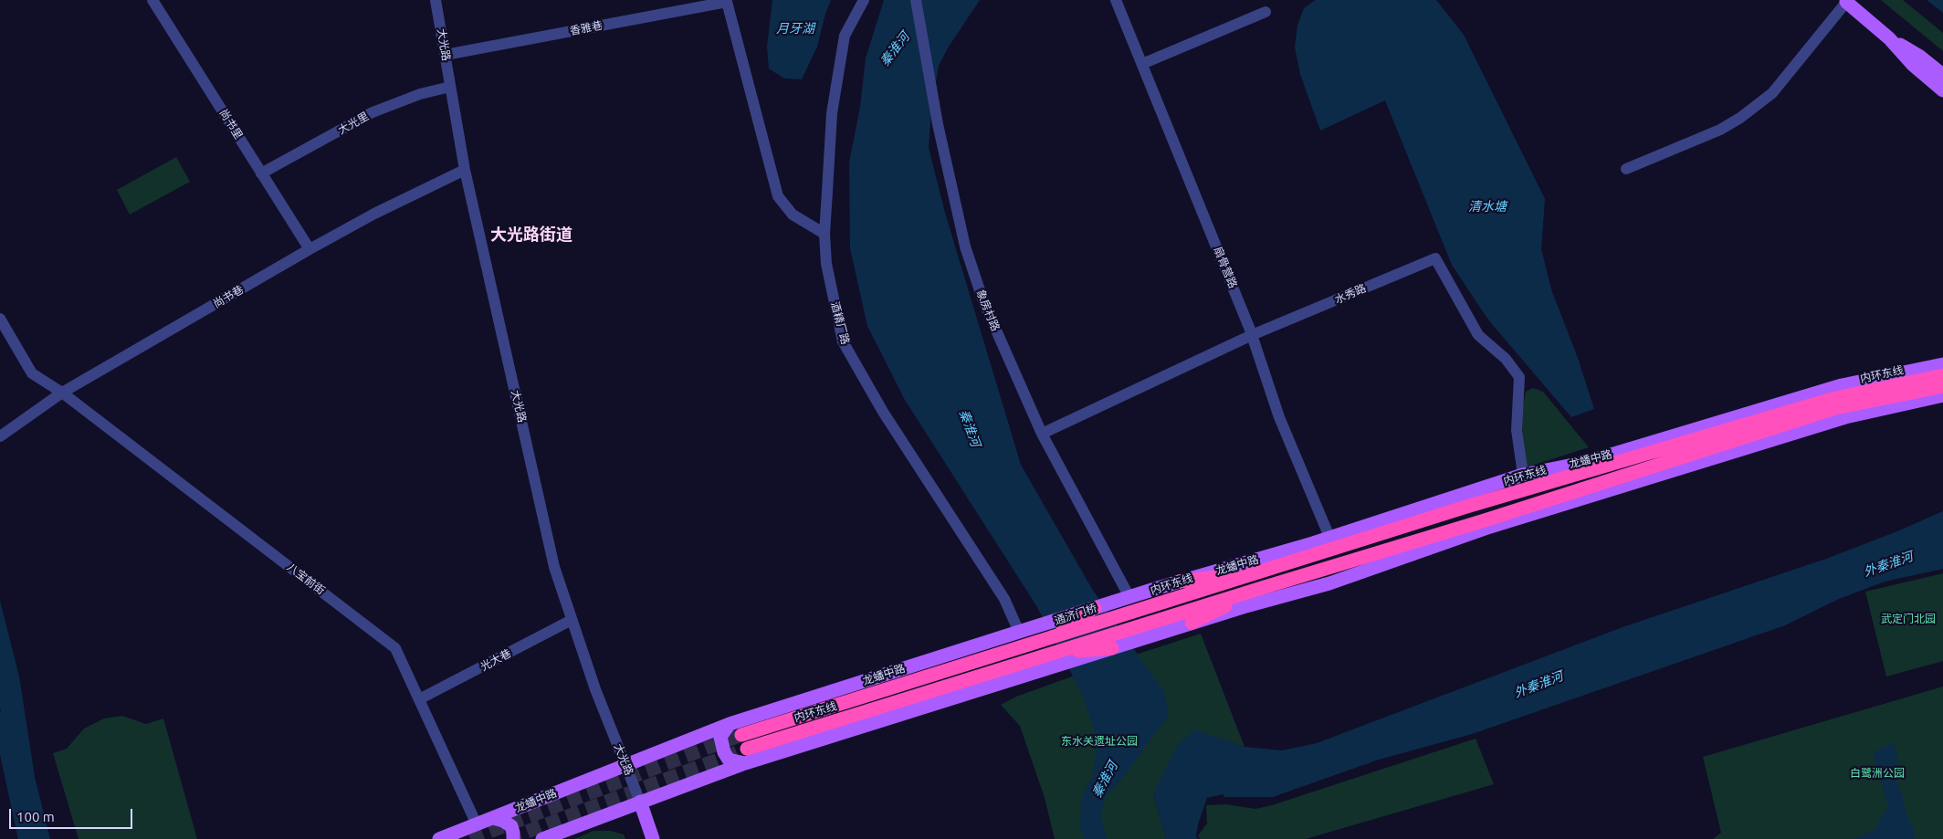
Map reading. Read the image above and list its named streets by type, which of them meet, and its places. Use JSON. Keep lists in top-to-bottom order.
{
  "streets": {
    "highway": ["内环东线", "通济门桥"],
    "main road": ["龙蟠中路"],
    "street": [
      "香雅巷",
      "大光路",
      "大光里",
      "尚书里",
      "扇骨营路",
      "水秀路",
      "尚书巷",
      "象房村路",
      "酒精厂路",
      "八宝前街",
      "光大巷"
    ]
  },
  "crossings": [
    ["香雅巷", "大光路"],
    ["香雅巷", "酒精厂路"],
    ["大光路", "大光里"],
    ["大光路", "尚书巷"],
    ["大光路", "龙蟠中路"],
    ["大光路", "光大巷"],
    ["大光里", "尚书里"],
    ["尚书里", "尚书巷"],
    ["扇骨营路", "水秀路"],
    ["扇骨营路", "龙蟠中路"],
    ["水秀路", "象房村路"],
    ["水秀路", "龙蟠中路"],
    ["尚书巷", "八宝前街"],
    ["象房村路", "龙蟠中路"],
    ["酒精厂路", "龙蟠中路"],
    ["内环东线", "通济门桥"],
    ["龙蟠中路", "八宝前街"],
    ["八宝前街", "光大巷"]
  ],
  "districts": ["大光路街道"],
  "water": [
    "月牙湖",
    "秦淮河",
    "清水塘",
    "外秦淮河"
  ],
  "parks": ["武定门北园", "东水关遗址公园", "白鹭洲公园"],
  "scale_bar": "100 m"
}
